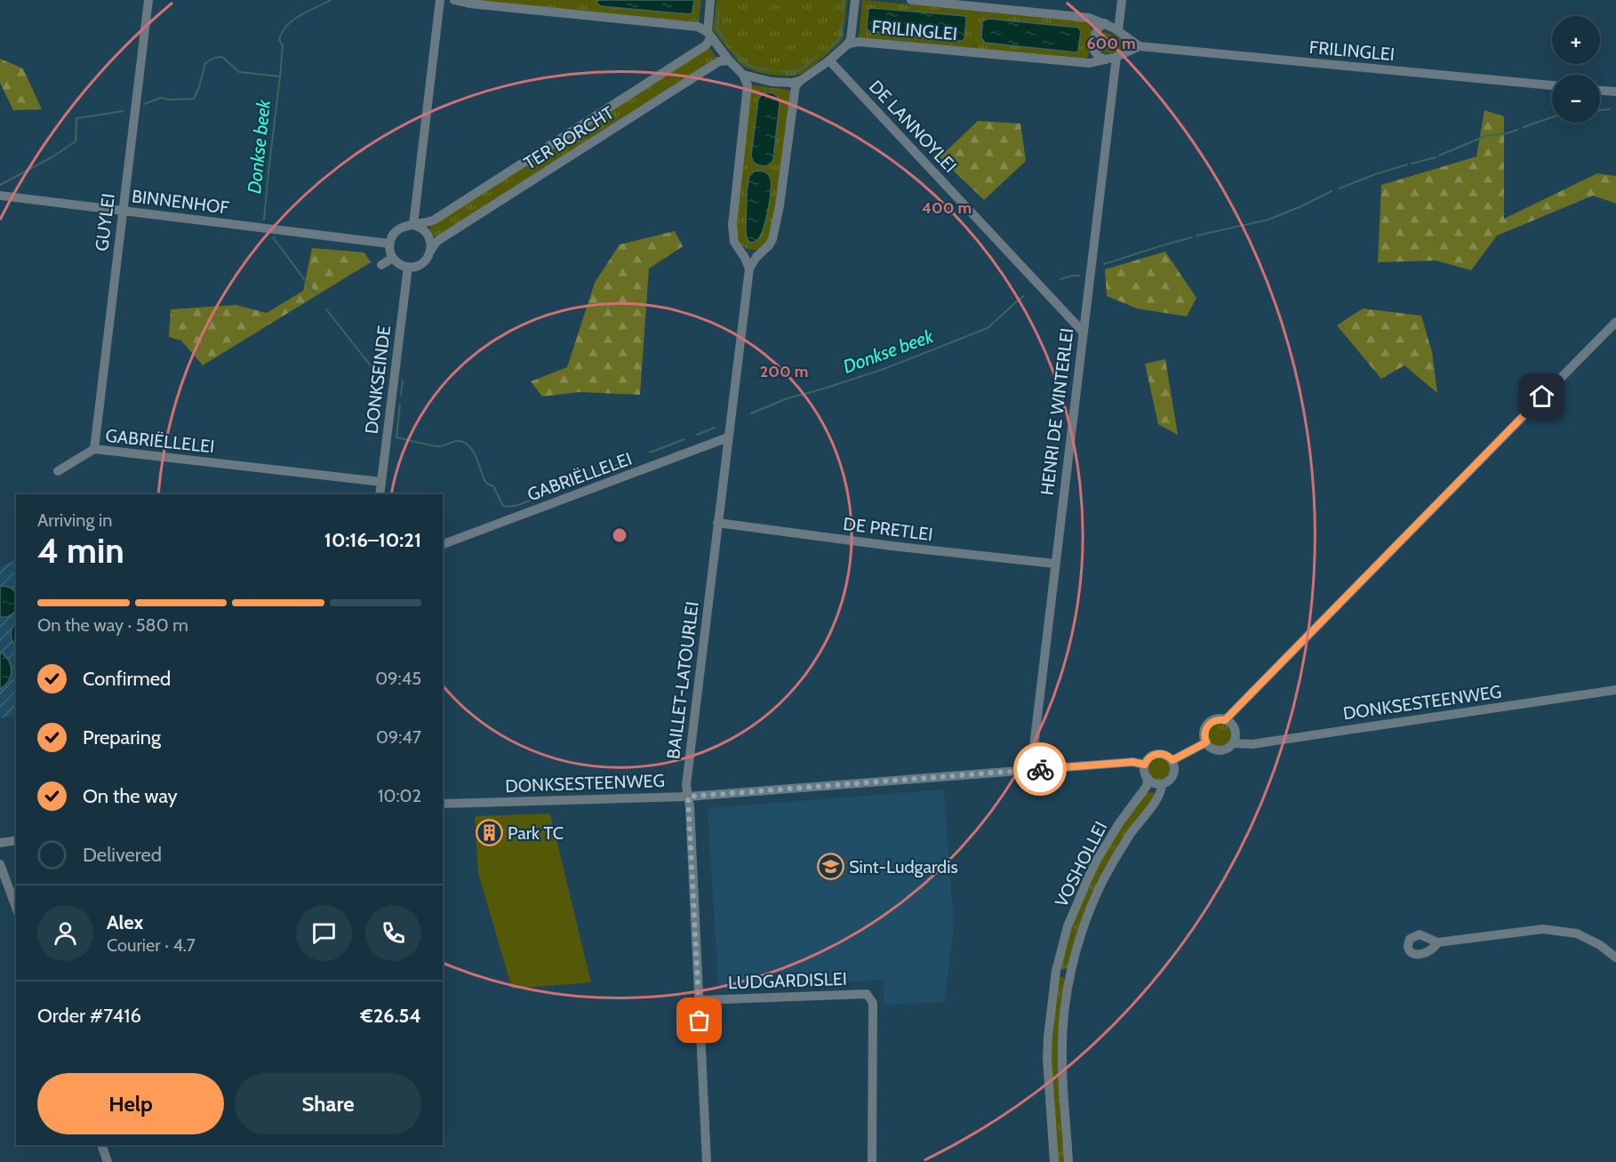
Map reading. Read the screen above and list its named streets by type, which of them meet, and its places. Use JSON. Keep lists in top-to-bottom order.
{
  "streets": {
    "street": [
      "FRILINGLEI",
      "DE LANNOYLEI",
      "TER BORCHT",
      "BINNENHOF",
      "GUYLEI",
      "DONKSEINDE",
      "HENRI DE WINTERLEI",
      "GABRIËLLELEI",
      "DE PRETLEI",
      "BAILLET-LATOURLEI",
      "DONKSESTEENWEG",
      "VOSHOLLEI",
      "LUDGARDISLEI"
    ]
  },
  "crossings": [
    ["FRILINGLEI", "DE LANNOYLEI"],
    ["FRILINGLEI", "HENRI DE WINTERLEI"],
    ["DE LANNOYLEI", "HENRI DE WINTERLEI"],
    ["TER BORCHT", "BINNENHOF"],
    ["TER BORCHT", "DONKSEINDE"],
    ["BINNENHOF", "GUYLEI"],
    ["BINNENHOF", "DONKSEINDE"],
    ["GUYLEI", "GABRIËLLELEI"],
    ["DONKSEINDE", "GABRIËLLELEI"],
    ["HENRI DE WINTERLEI", "DE PRETLEI"],
    ["HENRI DE WINTERLEI", "DONKSESTEENWEG"],
    ["GABRIËLLELEI", "BAILLET-LATOURLEI"],
    ["DE PRETLEI", "BAILLET-LATOURLEI"],
    ["BAILLET-LATOURLEI", "DONKSESTEENWEG"],
    ["BAILLET-LATOURLEI", "LUDGARDISLEI"],
    ["DONKSESTEENWEG", "VOSHOLLEI"]
  ],
  "water": ["Donkse beek"],
  "places": {
    "building": ["Park TC"],
    "school or university": ["Sint-Ludgardis"]
  },
  "page": {
    "map_buttons": ["+", "−"],
    "heading": ["4 min", "Arriving in", "10:16–10:21"],
    "panel": [
      "Alex",
      "Courier · 4.7",
      "Order #7416",
      "€26.54"
    ],
    "bar": "On the way · 580 m",
    "list": [
      ["Confirmed", "09:45"],
      ["Preparing", "09:47"],
      ["On the way", "10:02"],
      "Delivered"
    ],
    "buttons": ["Help", "Share"]
  },
  "rings": ["600 m", "400 m", "200 m"]
}
